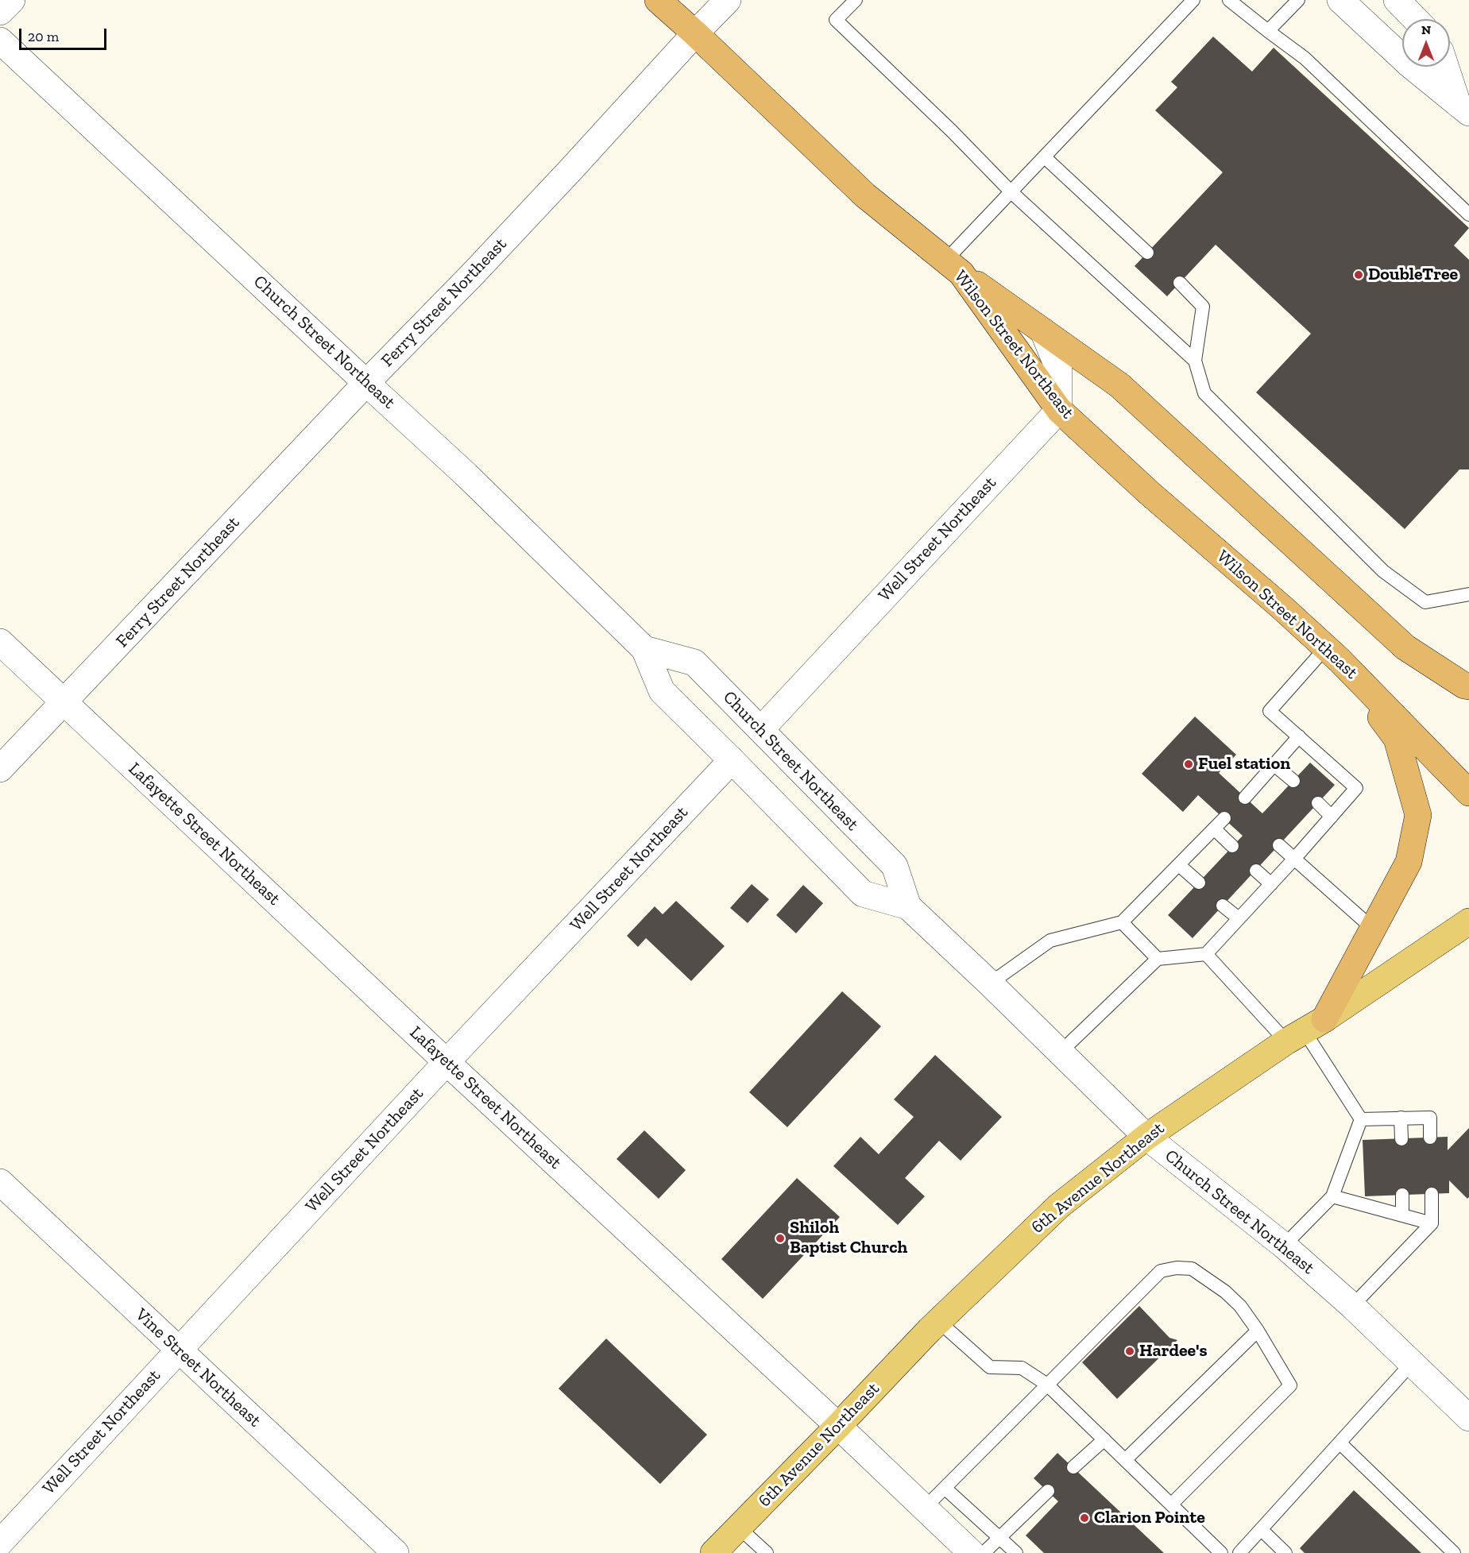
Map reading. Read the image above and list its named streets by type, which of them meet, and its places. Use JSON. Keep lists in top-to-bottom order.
{
  "streets": {
    "highway": ["Wilson Street Northeast"],
    "main road": ["6th Avenue Northeast"],
    "street": [
      "Ferry Street Northeast",
      "Church Street Northeast",
      "Well Street Northeast",
      "Lafayette Street Northeast",
      "Vine Street Northeast"
    ]
  },
  "crossings": [
    ["Ferry Street Northeast", "Church Street Northeast"],
    ["Ferry Street Northeast", "Wilson Street Northeast"],
    ["Ferry Street Northeast", "Lafayette Street Northeast"],
    ["Church Street Northeast", "Well Street Northeast"],
    ["Church Street Northeast", "6th Avenue Northeast"],
    ["Wilson Street Northeast", "Well Street Northeast"],
    ["Well Street Northeast", "Lafayette Street Northeast"],
    ["Well Street Northeast", "Vine Street Northeast"],
    ["Lafayette Street Northeast", "6th Avenue Northeast"]
  ],
  "places": [
    "DoubleTree",
    "Fuel station",
    "Shiloh Baptist Church",
    "Hardee's",
    "Clarion Pointe"
  ],
  "scale_bar": "20 m",
  "north": "top"
}
